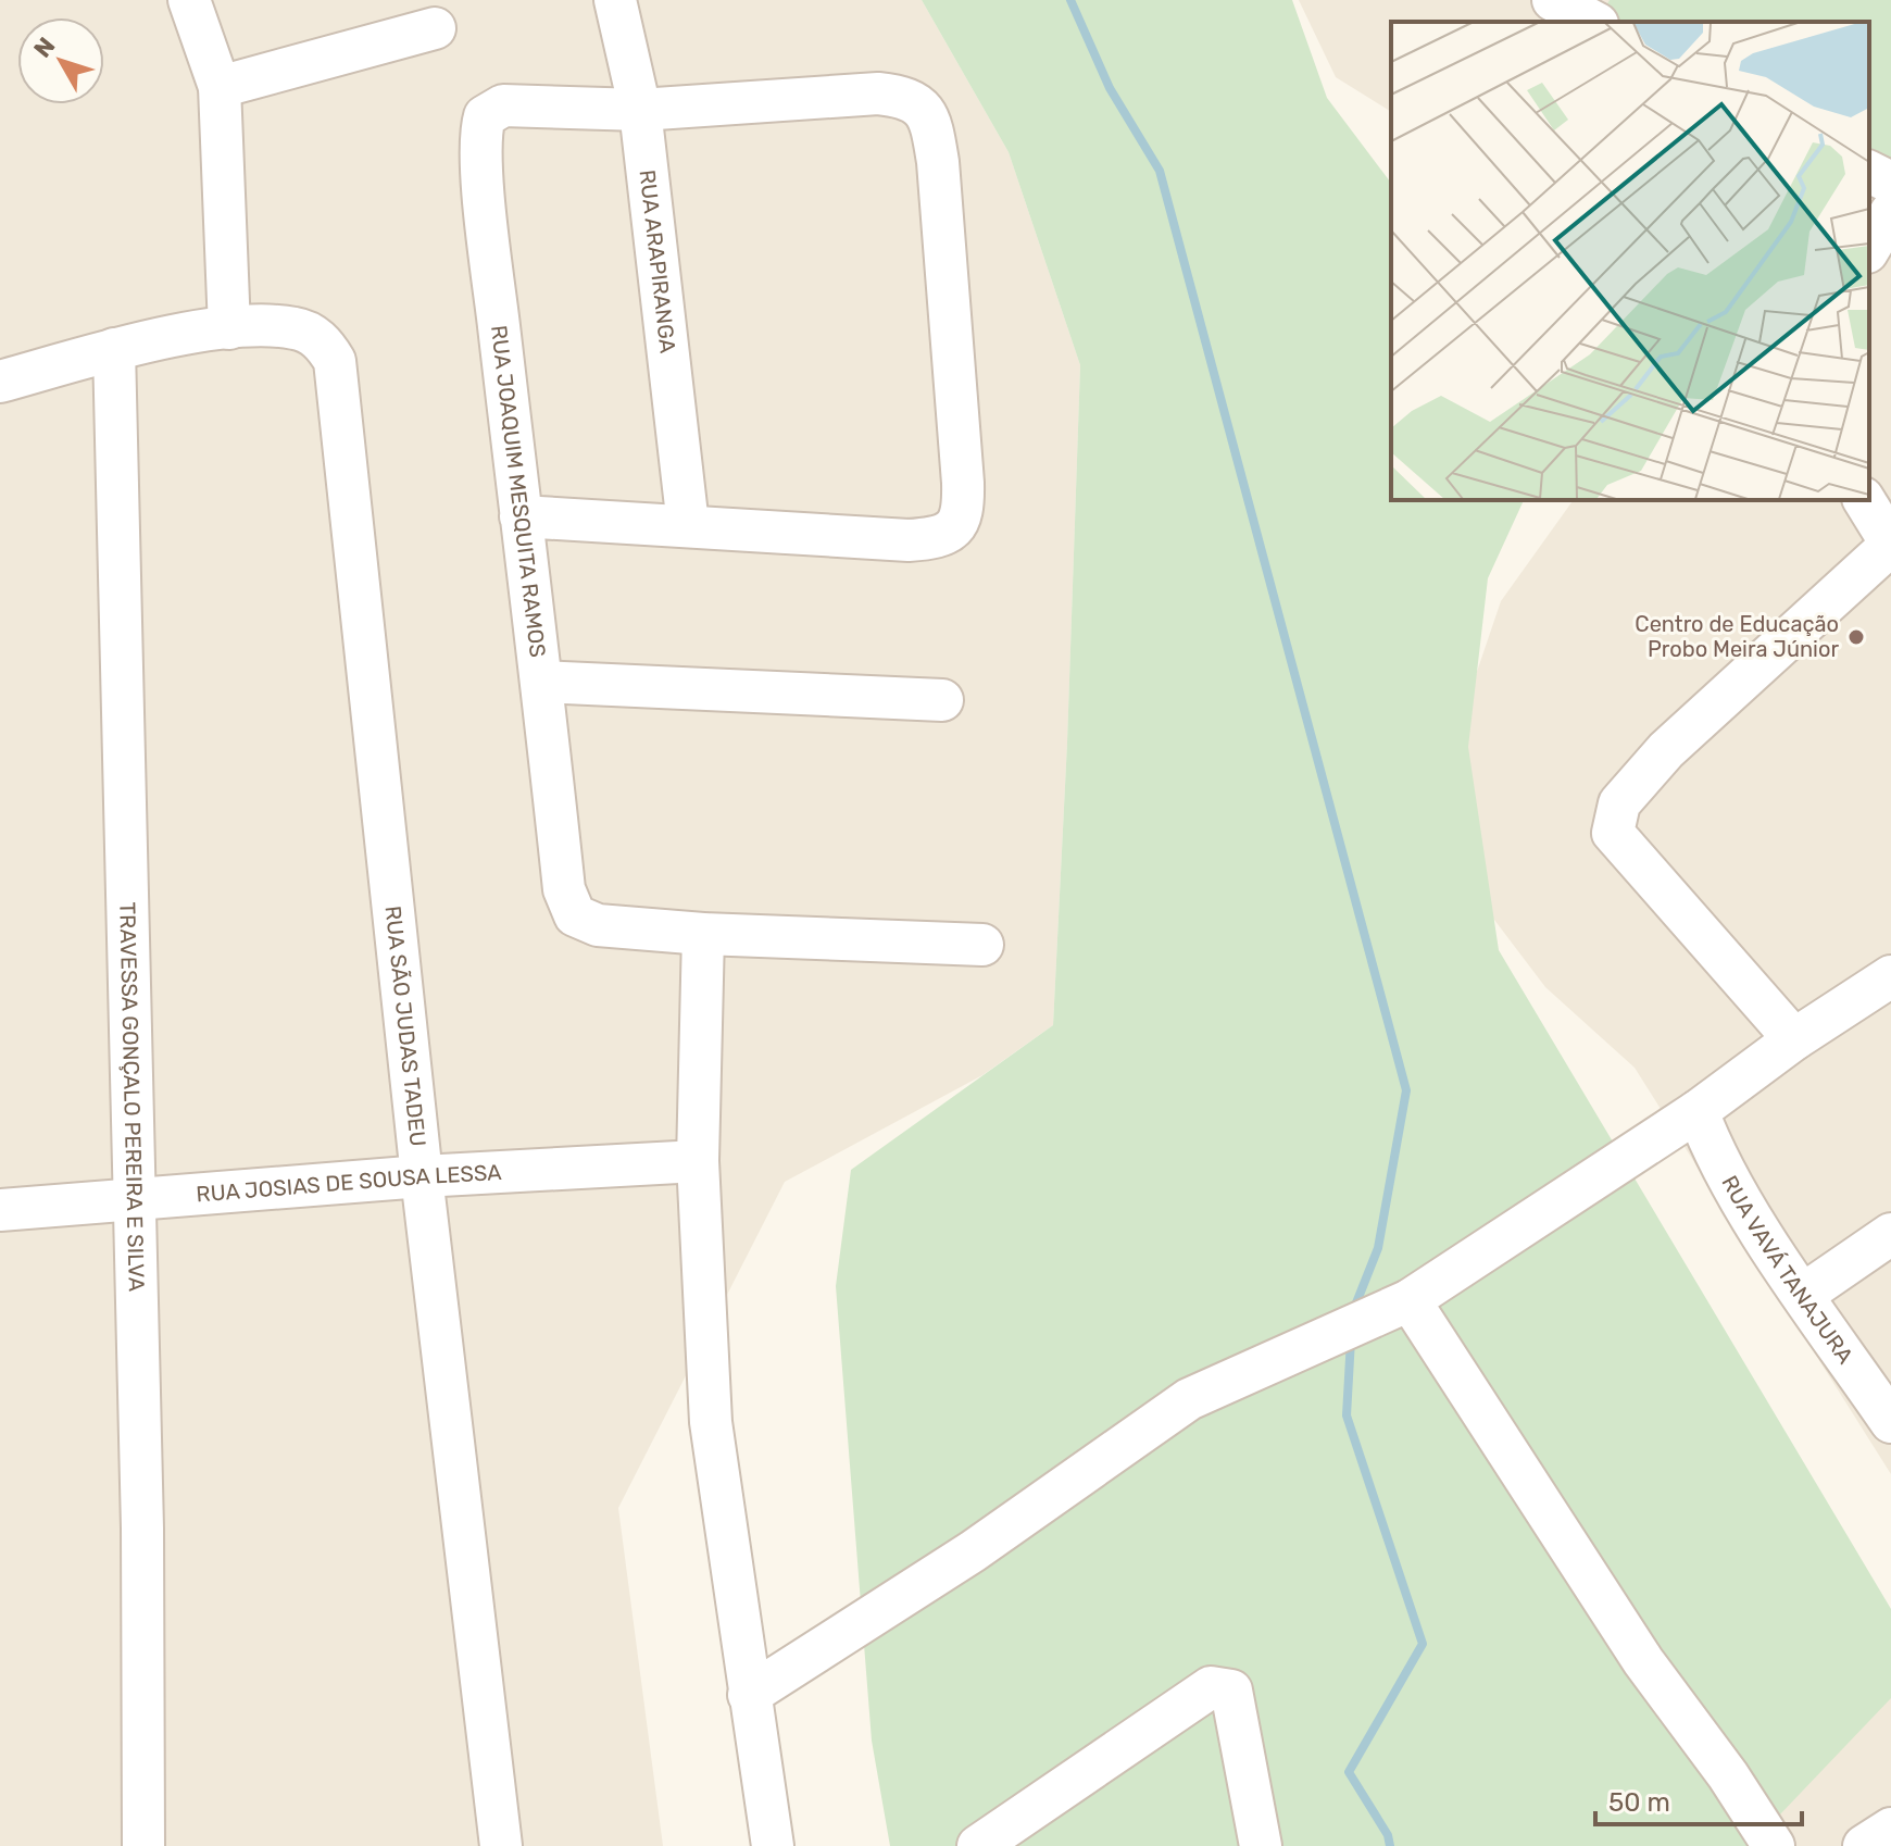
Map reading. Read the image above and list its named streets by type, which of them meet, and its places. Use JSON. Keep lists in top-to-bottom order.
{
  "streets": {
    "street": [
      "RUA ARAPIRANGA",
      "RUA JOAQUIM MESQUITA RAMOS",
      "RUA SÃO JUDAS TADEU",
      "TRAVESSA GONÇALO PEREIRA E SILVA",
      "RUA JOSIAS DE SOUSA LESSA",
      "RUA VAVÁ TANAJURA"
    ]
  },
  "crossings": [
    ["RUA ARAPIRANGA", "RUA JOAQUIM MESQUITA RAMOS"],
    ["RUA SÃO JUDAS TADEU", "RUA JOSIAS DE SOUSA LESSA"],
    ["TRAVESSA GONÇALO PEREIRA E SILVA", "RUA JOSIAS DE SOUSA LESSA"]
  ],
  "places": ["Centro de Educação Probo Meira Júnior"],
  "scale_bar": "50 m",
  "north": "top left"
}
